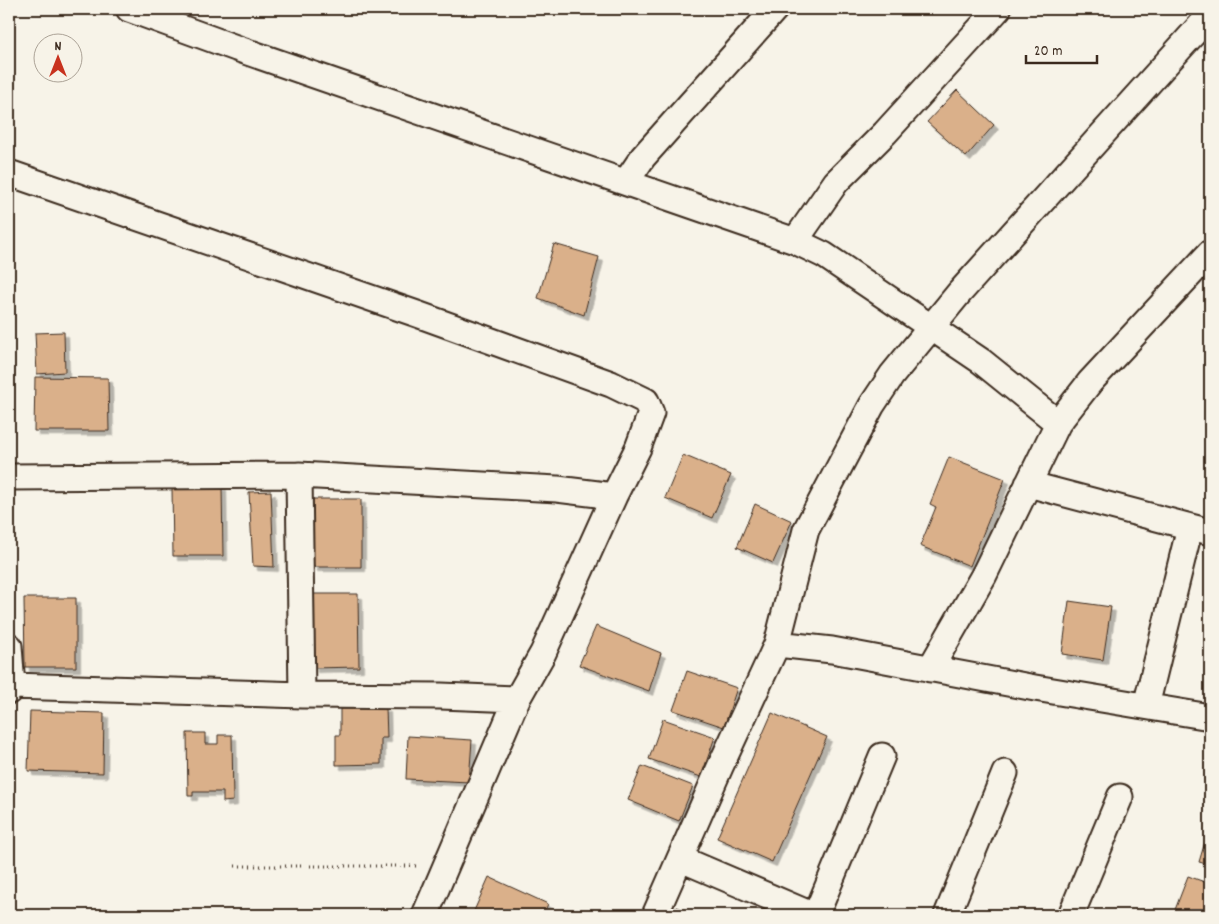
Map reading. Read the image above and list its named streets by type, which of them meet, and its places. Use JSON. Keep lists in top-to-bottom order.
{
  "scale_bar": "20 m",
  "north": "top"
}
